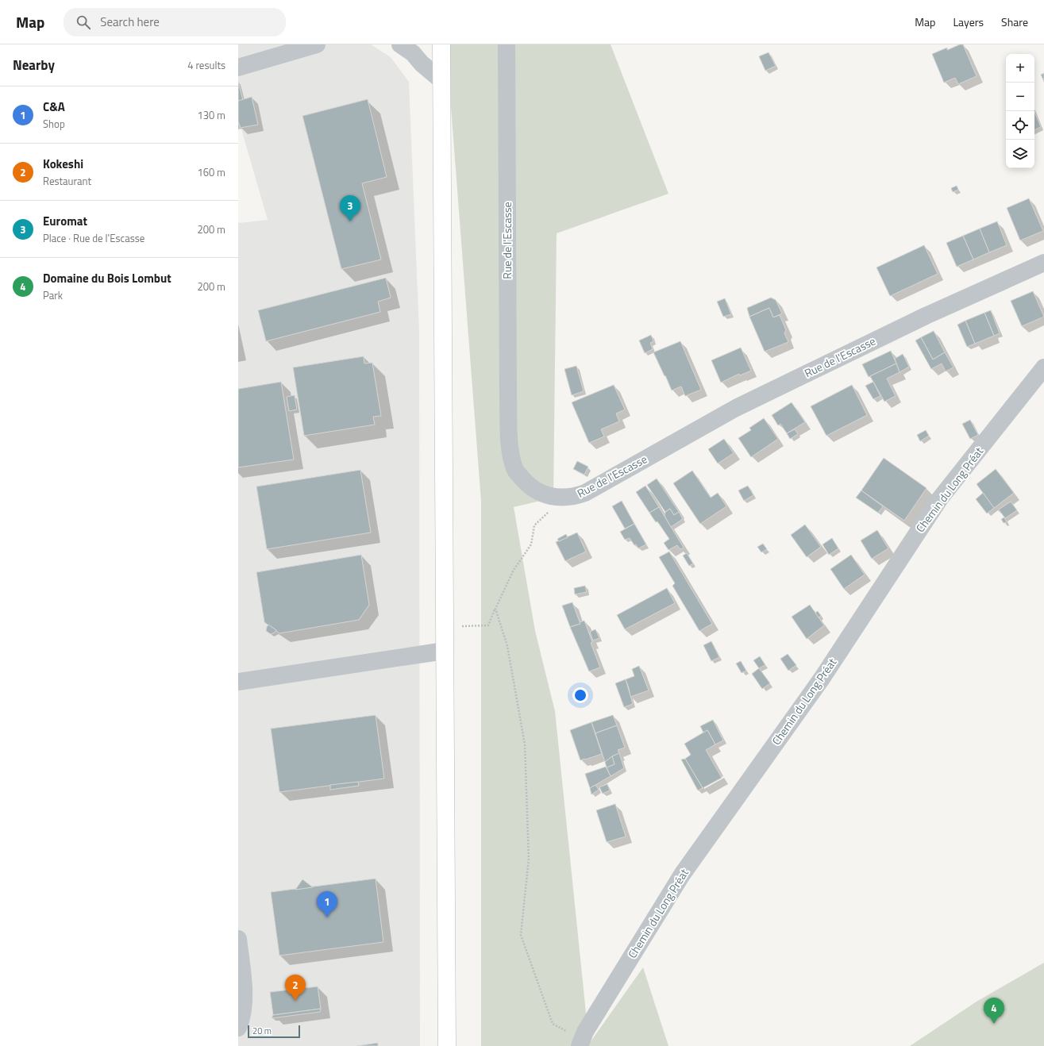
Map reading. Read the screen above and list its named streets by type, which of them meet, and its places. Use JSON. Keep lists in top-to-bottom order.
{
  "streets": {
    "street": ["Rue de l'Escasse", "Chemin du Long Préat"]
  },
  "scale_bar": "20 m",
  "page": {
    "header": "Map",
    "search": "Search here",
    "nav": ["Map", "Layers", "Share"],
    "heading": ["Nearby", "4 results"],
    "map_buttons": ["+", "−"],
    "list": [
      {
        "mark": "1",
        "name": "C&A",
        "note": "Shop",
        "value": "130 m"
      },
      {
        "mark": "2",
        "name": "Kokeshi",
        "note": "Restaurant",
        "value": "160 m"
      },
      {
        "mark": "3",
        "name": "Euromat",
        "note": "Place · Rue de l'Escasse",
        "value": "200 m"
      },
      {
        "mark": "4",
        "name": "Domaine du Bois Lombut",
        "note": "Park",
        "value": "200 m"
      }
    ],
    "pins": [
      "3",
      "1",
      "2",
      "4"
    ],
    "scale": "20 m"
  }
}
